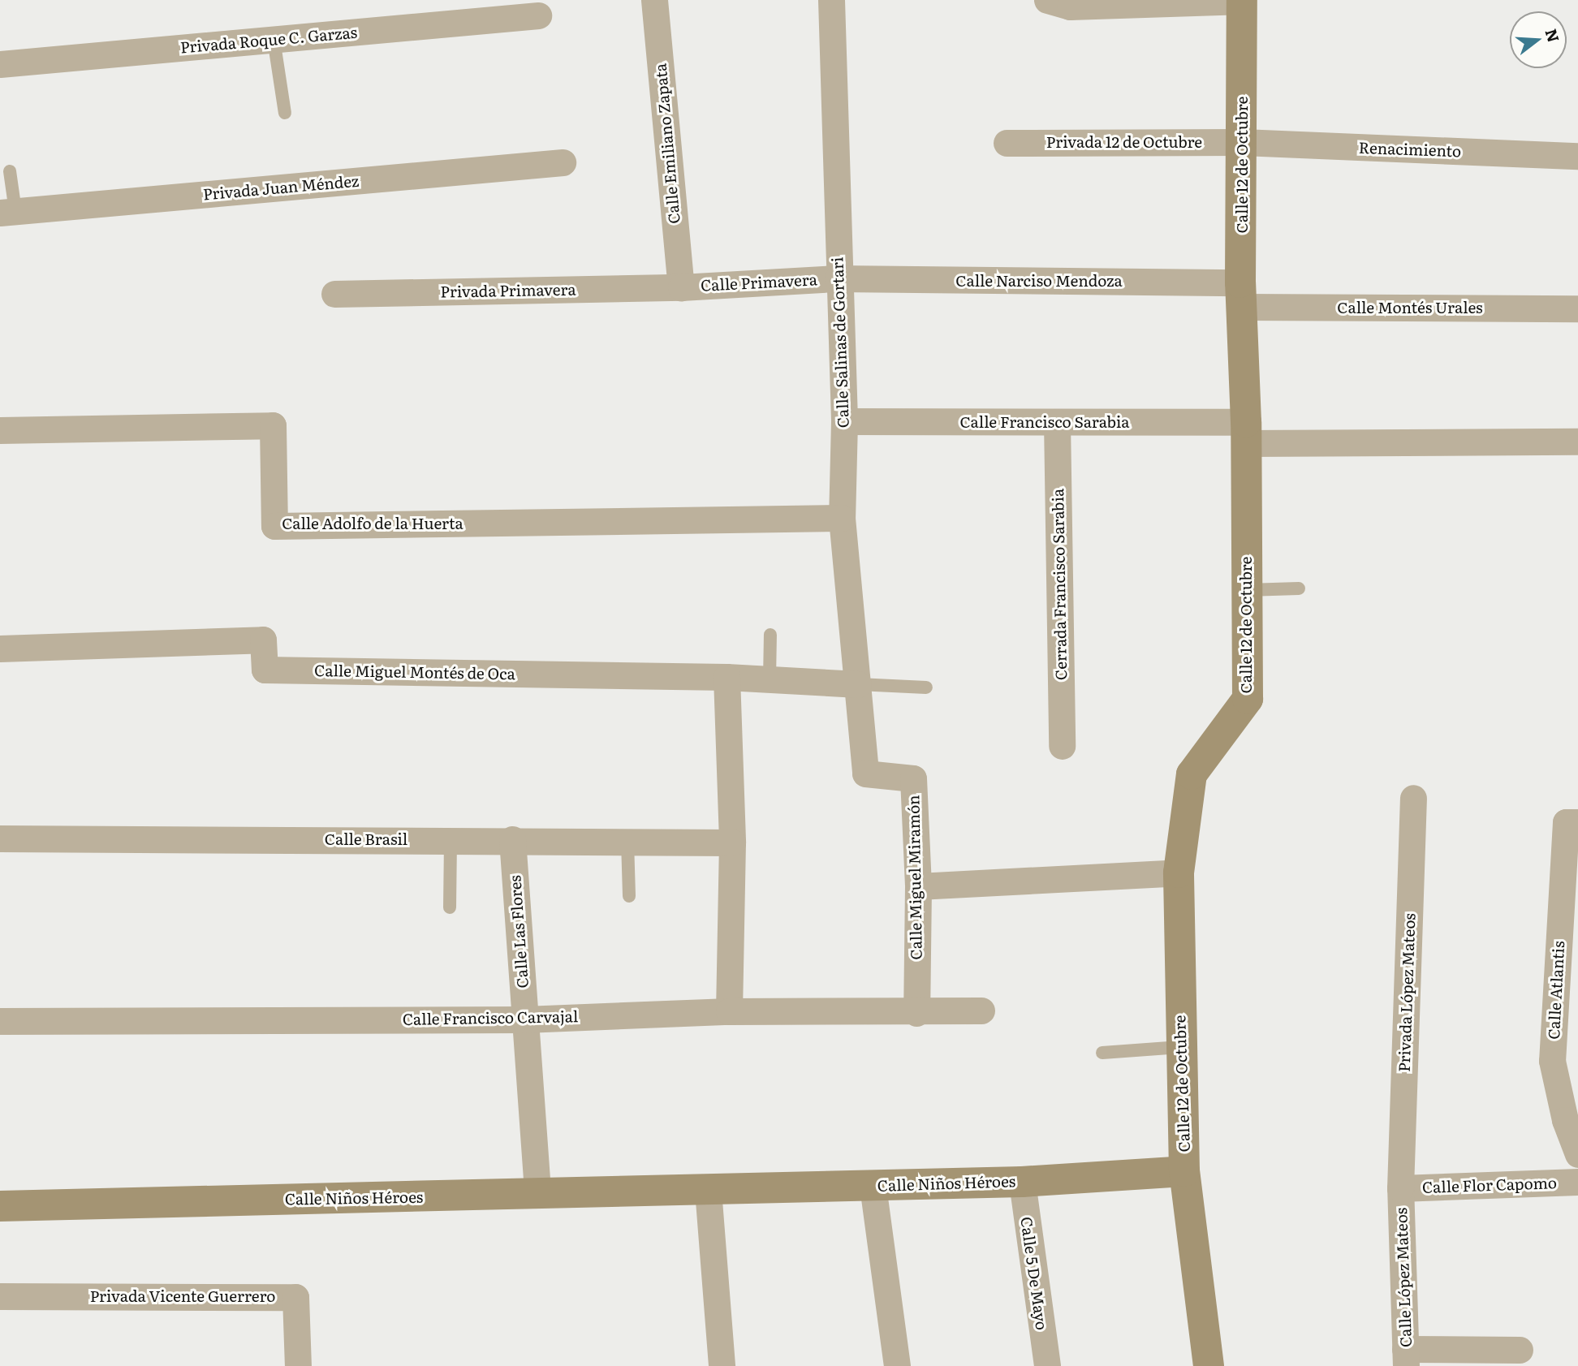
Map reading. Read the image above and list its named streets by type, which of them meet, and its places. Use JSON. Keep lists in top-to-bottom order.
{
  "streets": {
    "street": [
      "Privada Roque C. Garzas",
      "Privada 12 de Octubre",
      "Calle Emiliano Zapata",
      "Renacimiento",
      "Calle 12 de Octubre",
      "Privada Juan Méndez",
      "Calle Narciso Mendoza",
      "Calle Primavera",
      "Privada Primavera",
      "Calle Montés Urales",
      "Calle Salinas de Gortari",
      "Calle Francisco Sarabia",
      "Calle Adolfo de la Huerta",
      "Cerrada Francisco Sarabia",
      "Calle Miguel Montés de Oca",
      "Calle Brasil",
      "Calle Miguel Miramón",
      "Calle Las Flores",
      "Calle Atlantis",
      "Privada López Mateos",
      "Calle Francisco Carvajal",
      "Calle Niños Héroes",
      "Calle Flor Capomo",
      "Calle 5 De Mayo",
      "Calle López Mateos",
      "Privada Vicente Guerrero"
    ]
  },
  "crossings": [
    ["Privada 12 de Octubre", "Renacimiento"],
    ["Privada 12 de Octubre", "Calle 12 de Octubre"],
    ["Calle Emiliano Zapata", "Calle Primavera"],
    ["Calle Emiliano Zapata", "Privada Primavera"],
    ["Renacimiento", "Calle 12 de Octubre"],
    ["Calle 12 de Octubre", "Calle Narciso Mendoza"],
    ["Calle 12 de Octubre", "Calle Montés Urales"],
    ["Calle 12 de Octubre", "Calle Francisco Sarabia"],
    ["Calle 12 de Octubre", "Calle Niños Héroes"],
    ["Calle Narciso Mendoza", "Calle Primavera"],
    ["Calle Narciso Mendoza", "Calle Montés Urales"],
    ["Calle Narciso Mendoza", "Calle Salinas de Gortari"],
    ["Calle Primavera", "Privada Primavera"],
    ["Calle Primavera", "Calle Salinas de Gortari"],
    ["Calle Salinas de Gortari", "Calle Francisco Sarabia"],
    ["Calle Salinas de Gortari", "Calle Adolfo de la Huerta"],
    ["Calle Salinas de Gortari", "Calle Miguel Montés de Oca"],
    ["Calle Salinas de Gortari", "Calle Miguel Miramón"],
    ["Calle Francisco Sarabia", "Cerrada Francisco Sarabia"],
    ["Calle Miguel Montés de Oca", "Calle Miguel Miramón"],
    ["Calle Brasil", "Calle Las Flores"],
    ["Calle Miguel Miramón", "Calle Francisco Carvajal"],
    ["Calle Las Flores", "Calle Francisco Carvajal"],
    ["Calle Las Flores", "Calle Niños Héroes"],
    ["Privada López Mateos", "Calle Flor Capomo"],
    ["Privada López Mateos", "Calle López Mateos"],
    ["Calle Niños Héroes", "Calle 5 De Mayo"],
    ["Calle Flor Capomo", "Calle López Mateos"]
  ],
  "north": "right"
}
